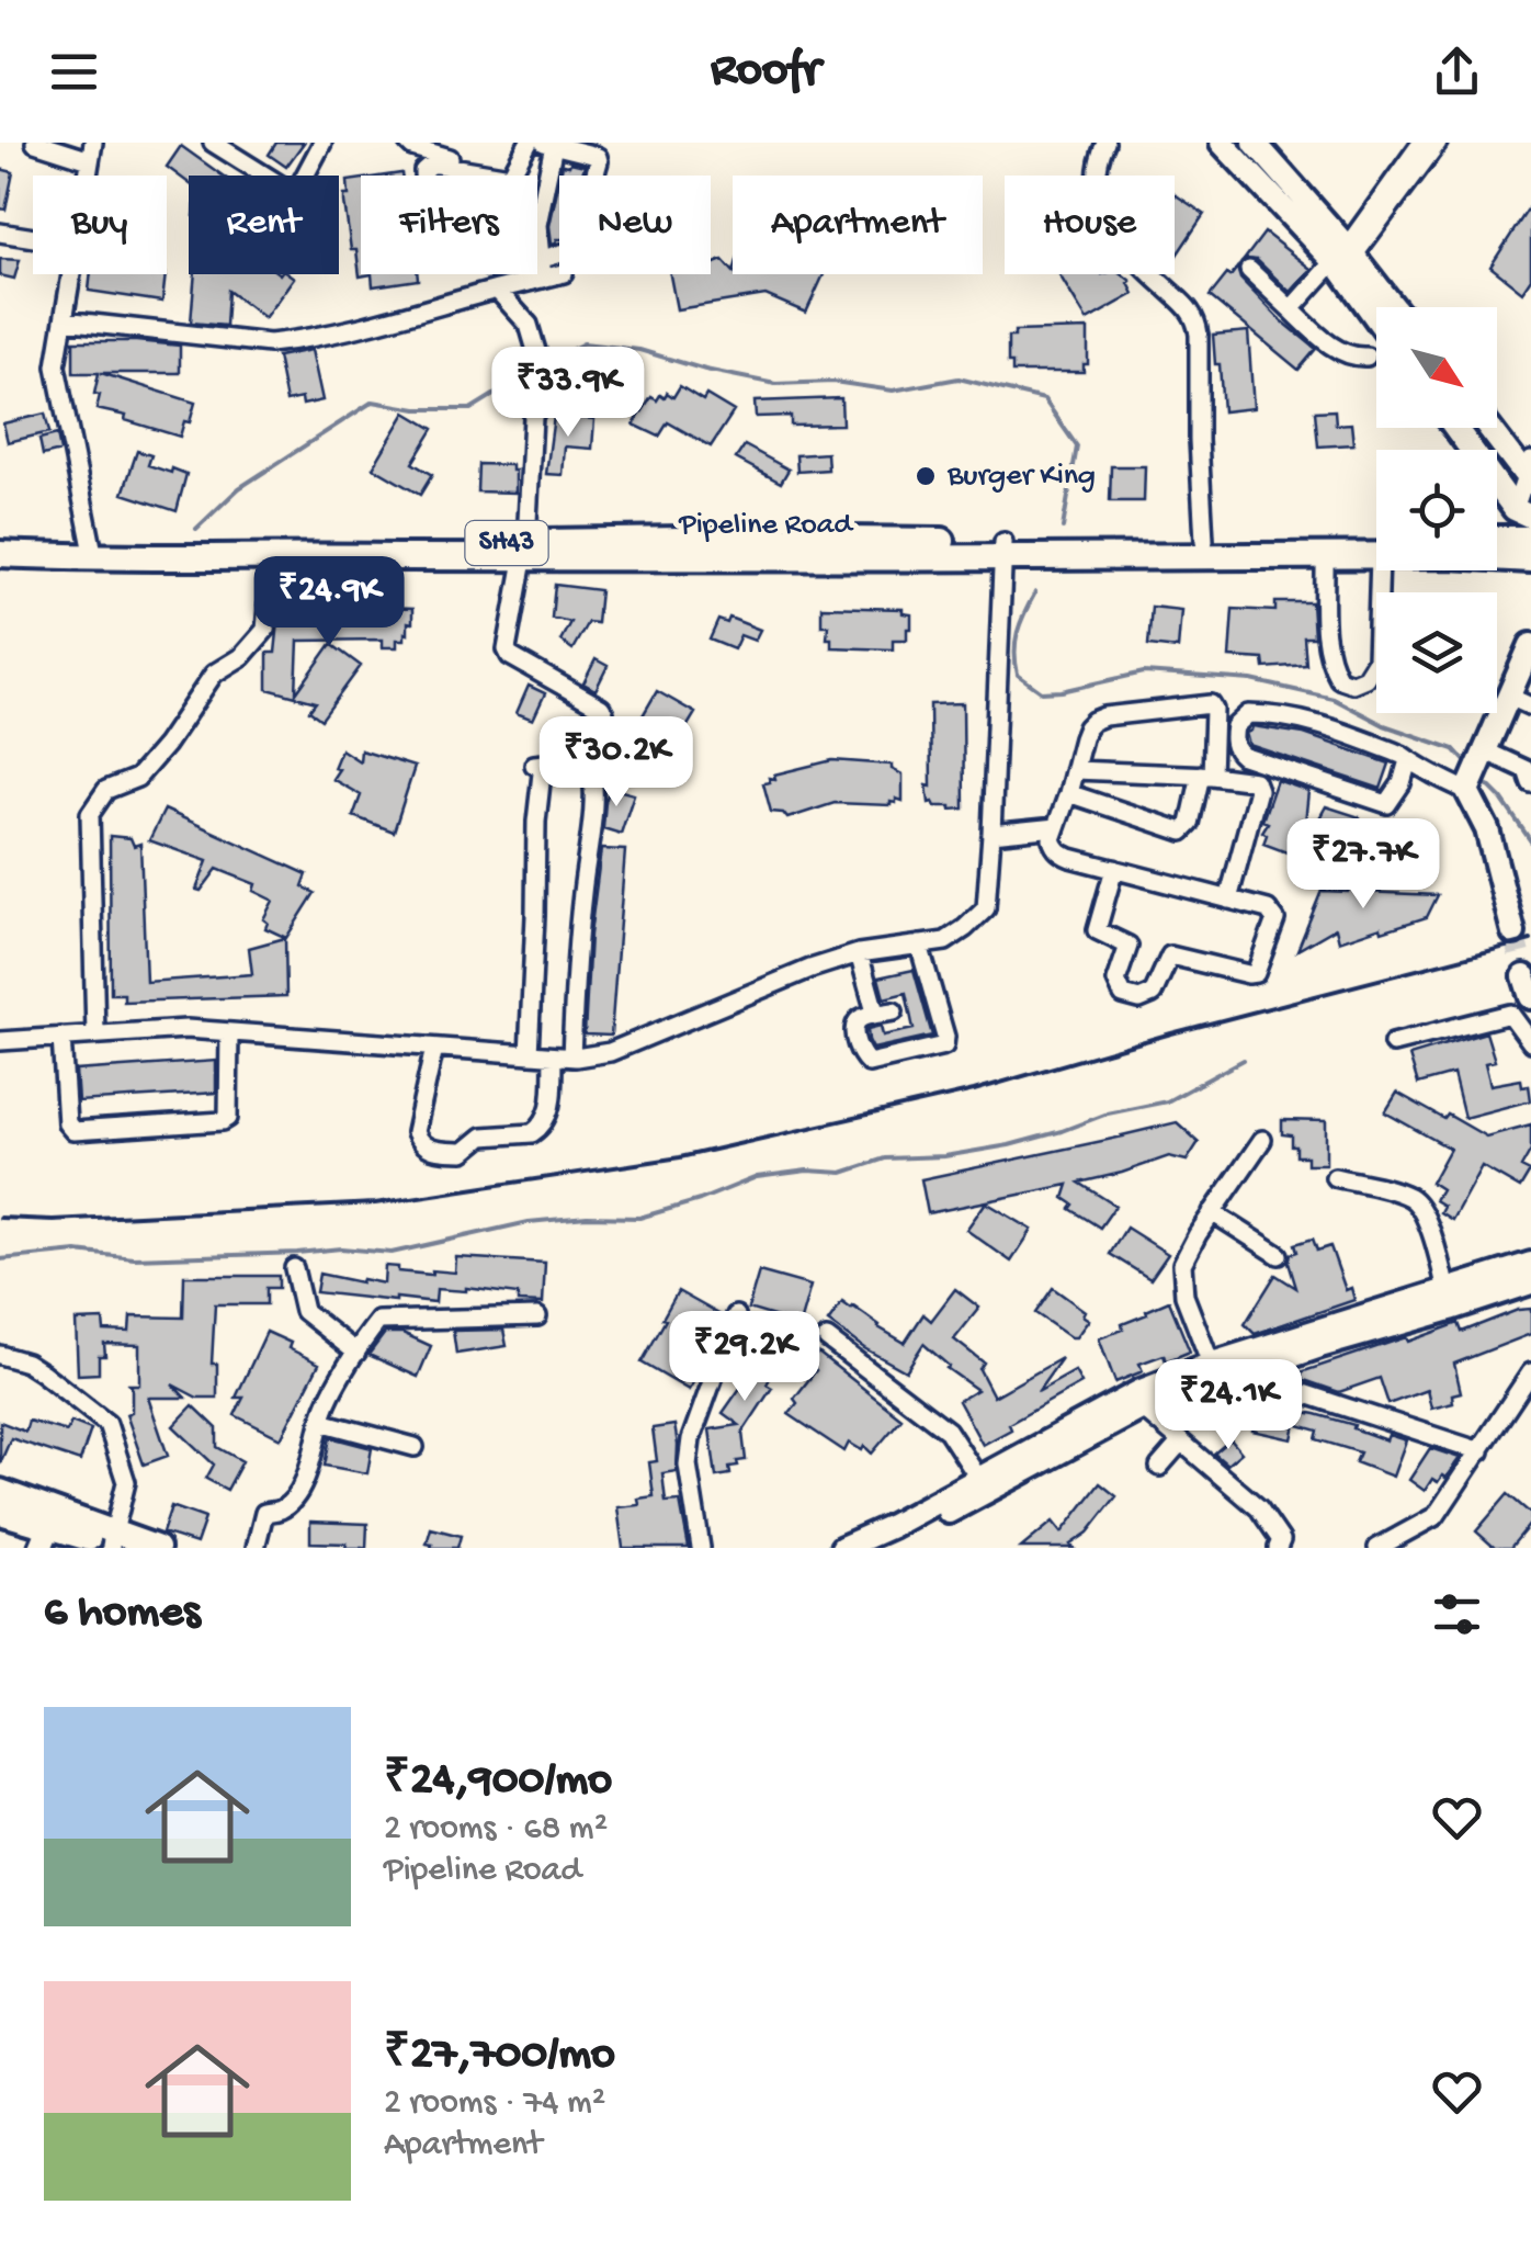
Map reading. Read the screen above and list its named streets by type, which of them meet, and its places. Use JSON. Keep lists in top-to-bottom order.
{
  "streets": {
    "main road": ["Pipeline Road", "SH43"]
  },
  "places": ["Burger King"],
  "north": "bottom right",
  "page": {
    "header": "Roofr",
    "chip": [
      "Buy",
      "Rent",
      "Filters",
      "New",
      "Apartment",
      "House"
    ],
    "price": [
      "₹33.9K",
      "₹24.9K",
      "₹30.2K",
      "₹27.7K",
      "₹29.2K",
      "₹24.1K"
    ],
    "heading": "6 homes",
    "list": [
      {
        "name": "₹24,900/mo",
        "note": "2 rooms · 68 m² · Pipeline Road"
      },
      {
        "name": "₹27,700/mo",
        "note": "2 rooms · 74 m² · Apartment"
      }
    ]
  }
}
